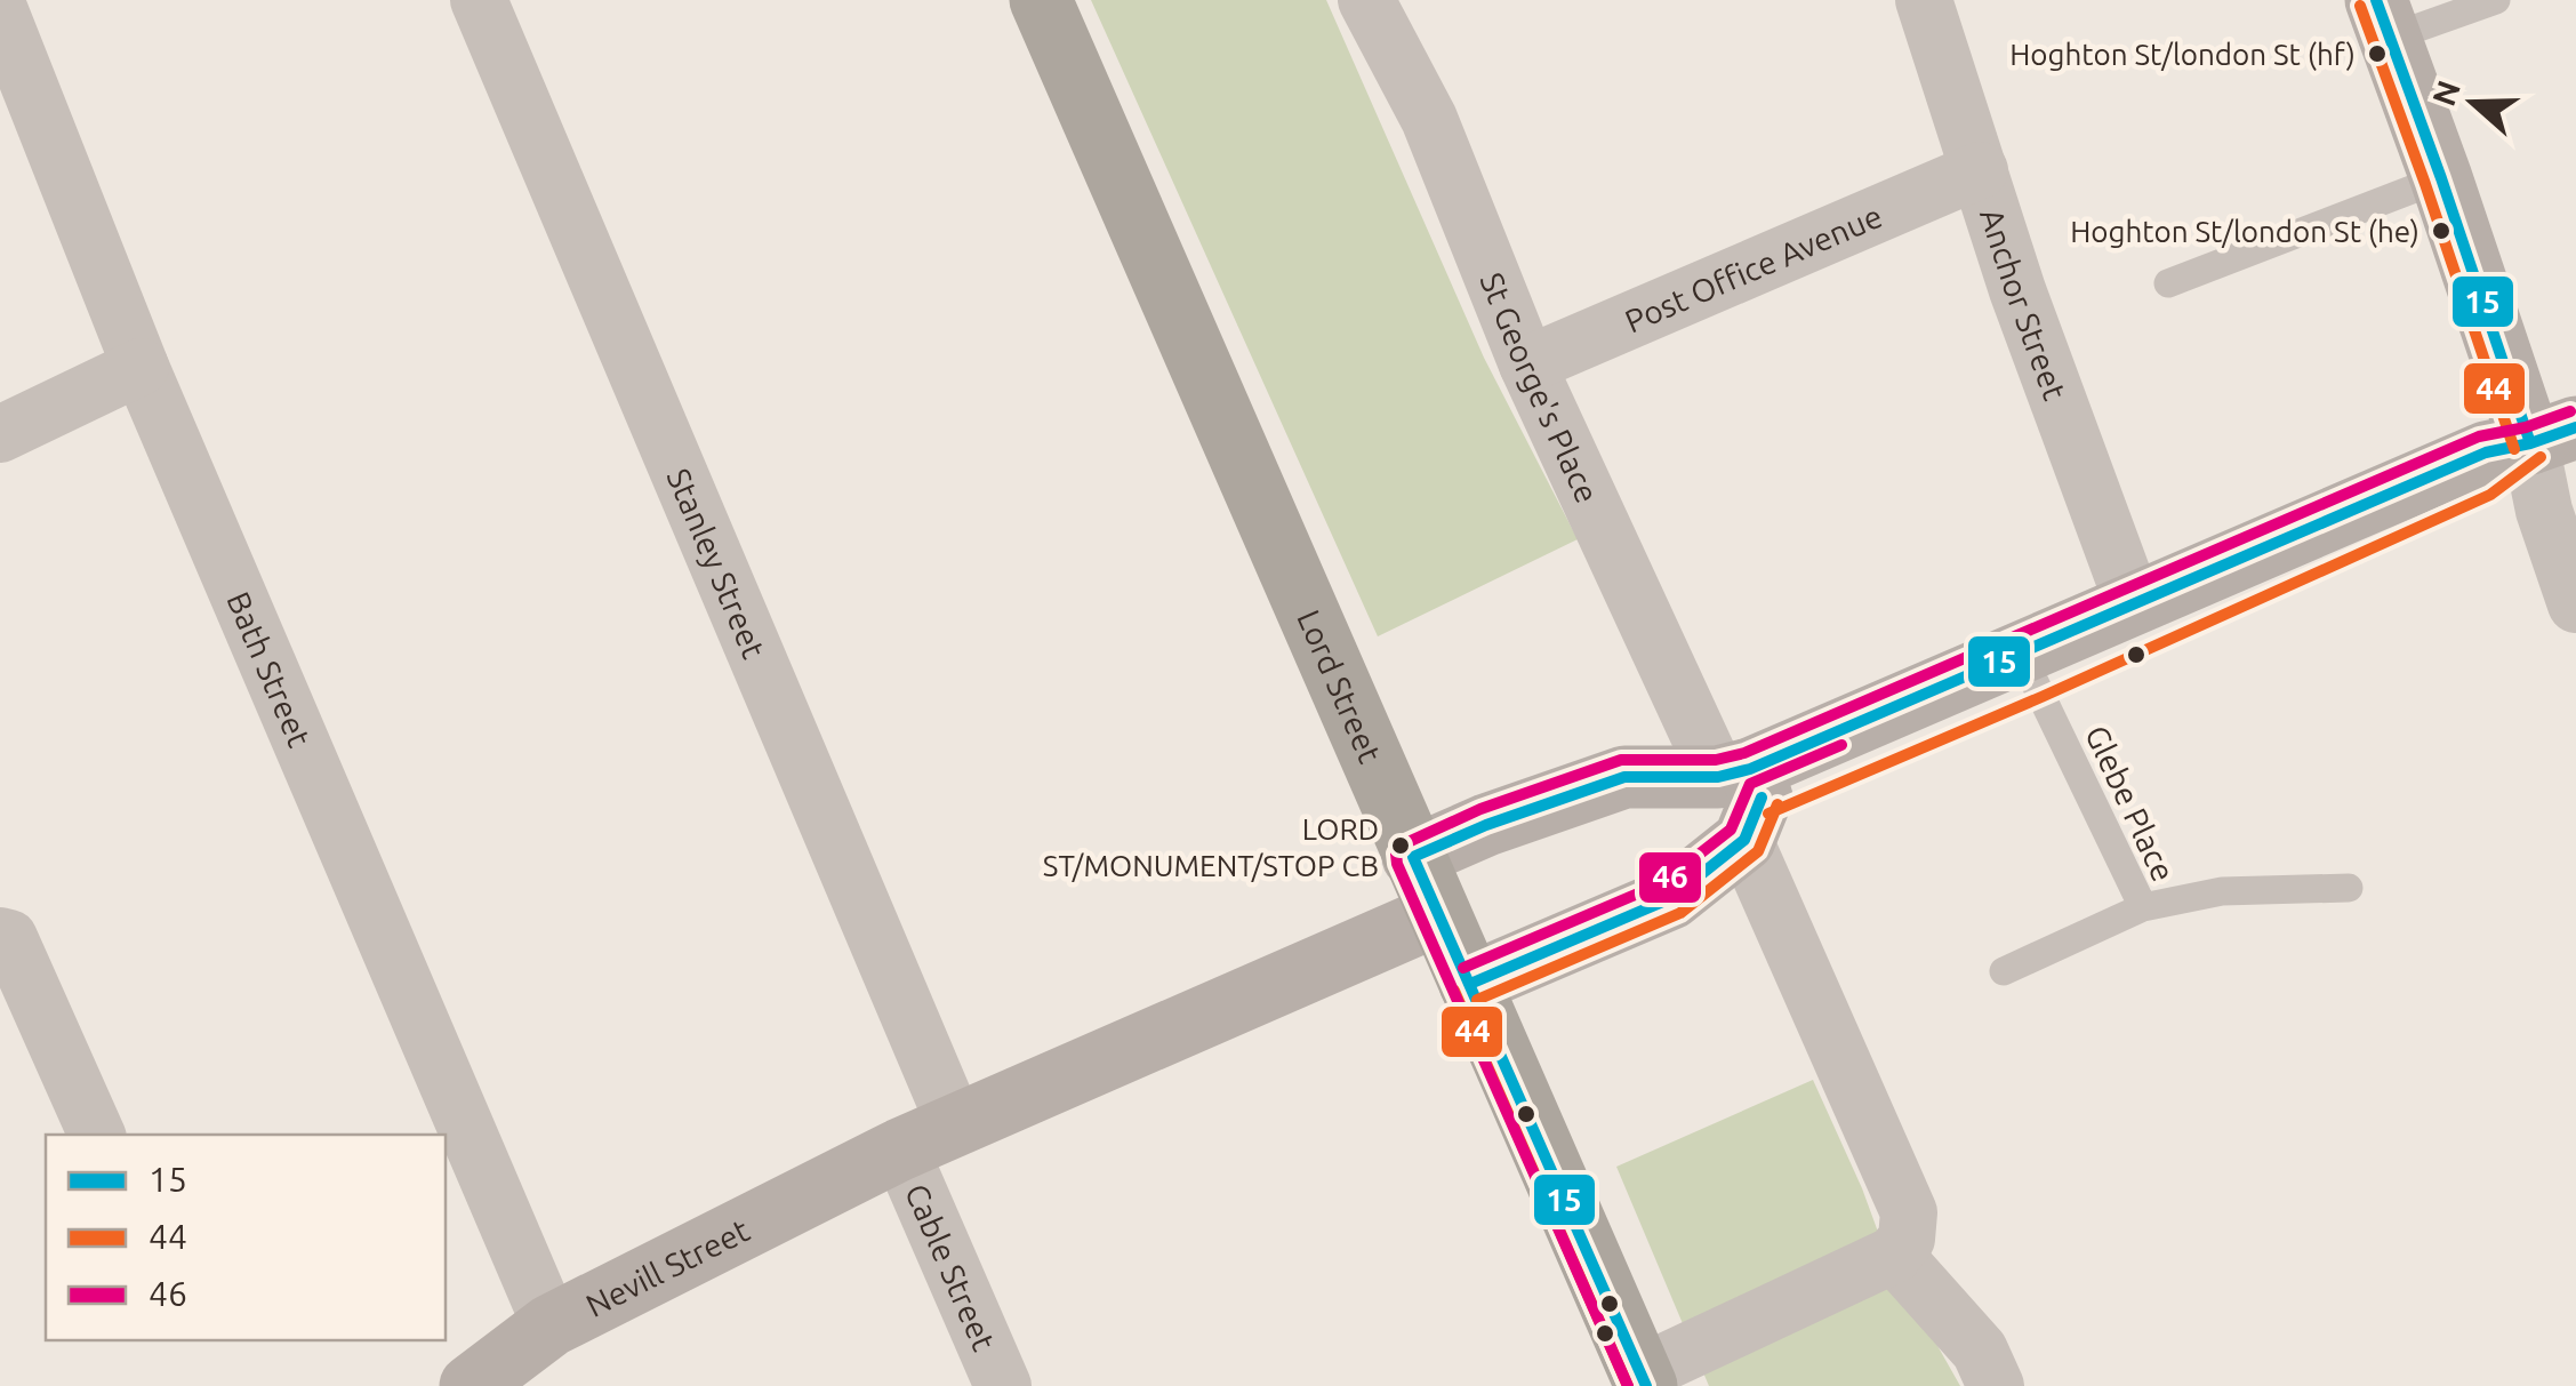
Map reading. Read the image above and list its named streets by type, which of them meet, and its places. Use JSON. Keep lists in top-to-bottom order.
{
  "streets": {
    "highway": ["Lord Street"],
    "street": [
      "Post Office Avenue",
      "Anchor Street",
      "St George's Place",
      "Stanley Street",
      "Bath Street",
      "Nevill Street",
      "Cable Street"
    ],
    "lane": ["Glebe Place"]
  },
  "crossings": [
    ["Post Office Avenue", "Anchor Street"],
    ["Post Office Avenue", "St George's Place"],
    ["Stanley Street", "Nevill Street"],
    ["Stanley Street", "Cable Street"],
    ["Bath Street", "Nevill Street"],
    ["Lord Street", "Nevill Street"],
    ["Nevill Street", "Cable Street"]
  ],
  "places": ["Hoghton St/london St (hf)", "Hoghton St/london St (he)", "LORD ST/MONUMENT/STOP CB"],
  "lines": ["transit line 15", "transit line 44", "transit line 46"],
  "legend": ["15", "44", "46"],
  "north": "left"
}
